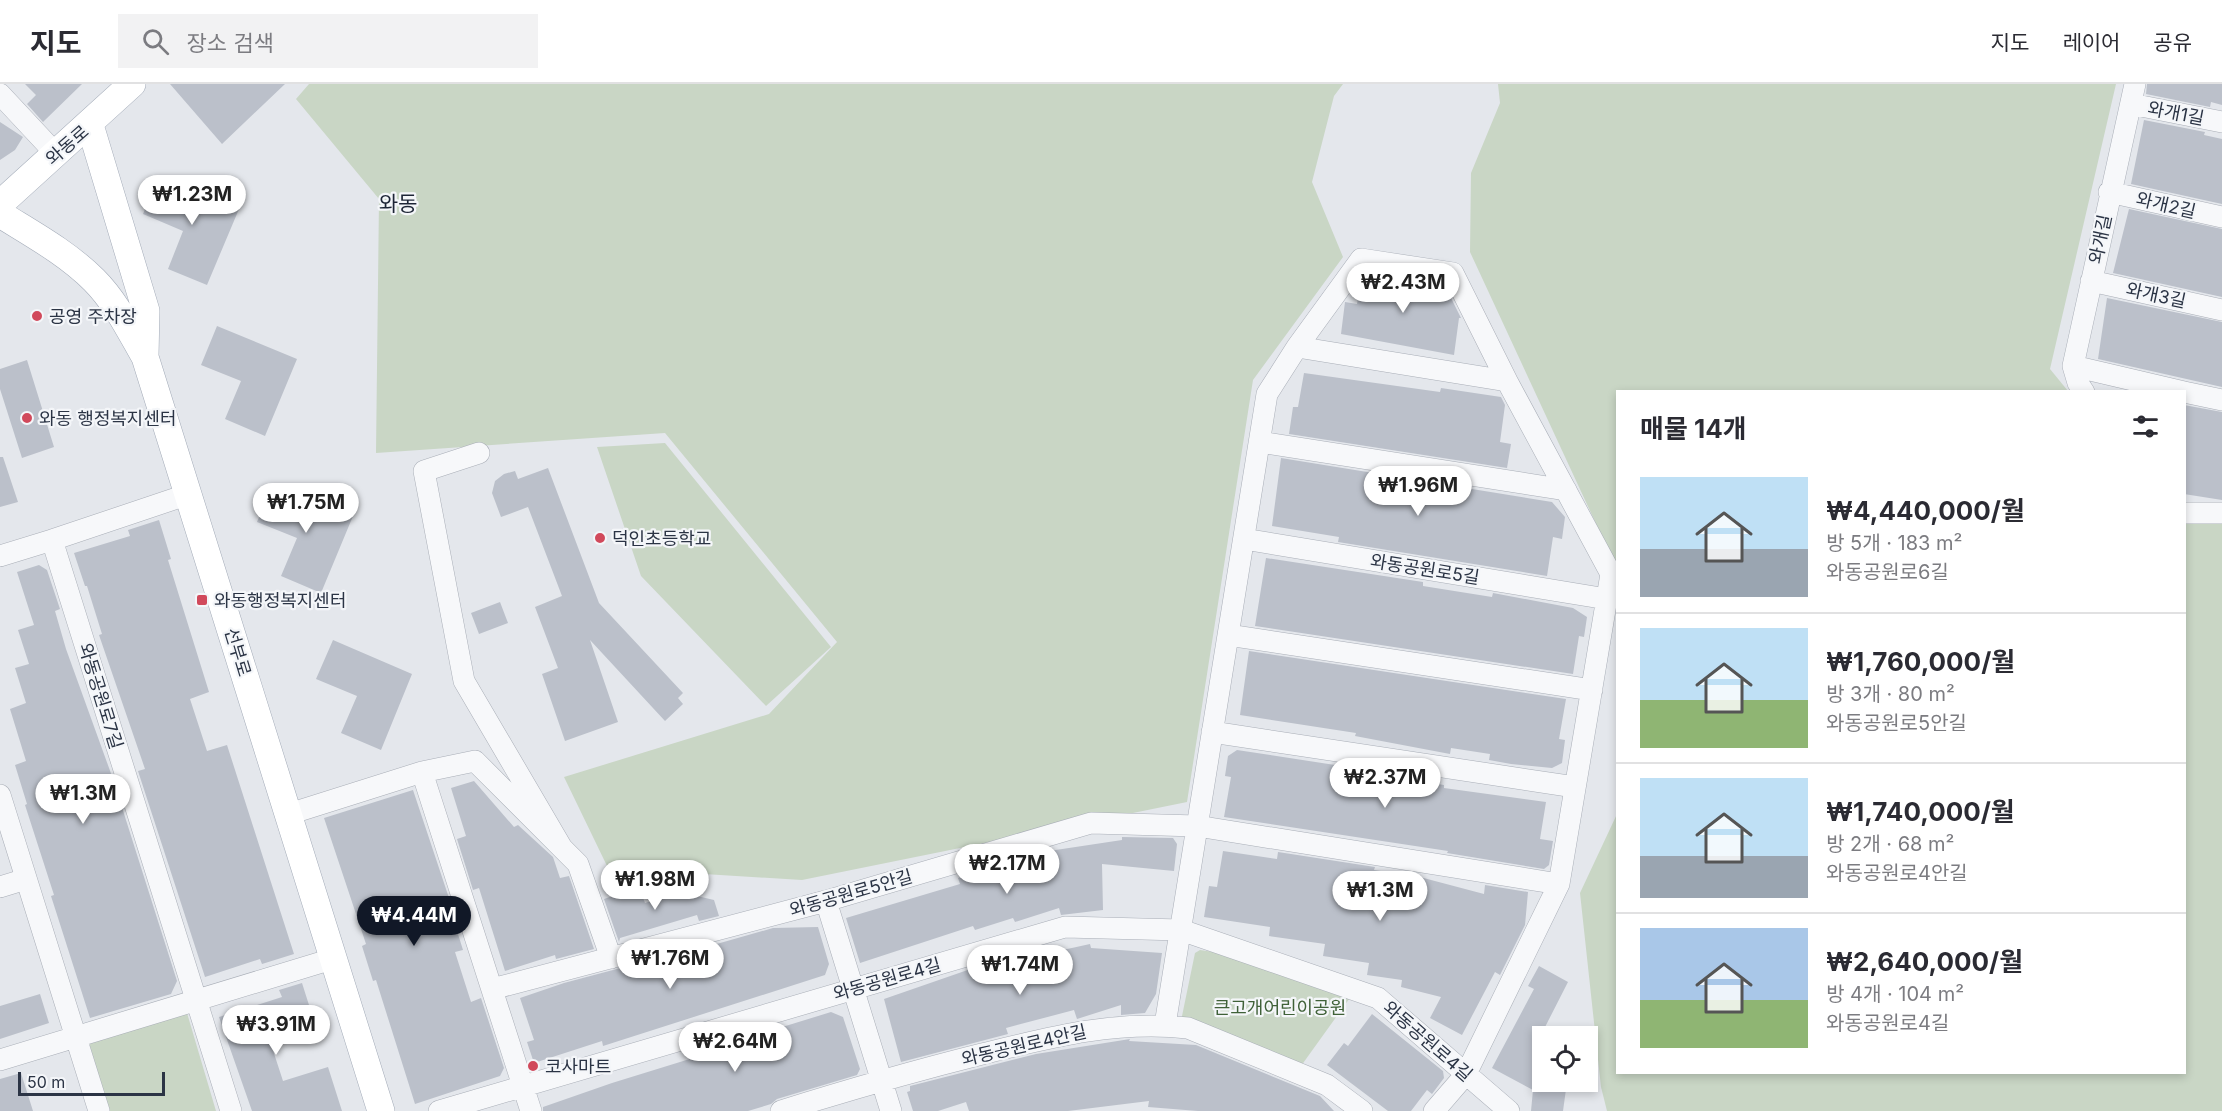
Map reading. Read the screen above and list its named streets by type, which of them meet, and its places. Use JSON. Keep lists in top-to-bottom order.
{
  "streets": {
    "main road": ["와동로", "선부로"],
    "street": [
      "와개1길",
      "와개2길",
      "와개길",
      "와개3길",
      "와동공원로5길",
      "와동공원로7길",
      "와동공원로5안길",
      "와동공원로4길",
      "와동공원로4안길"
    ]
  },
  "crossings": [
    ["와개1길", "와개길"],
    ["와개2길", "와개길"],
    ["와개길", "와개3길"]
  ],
  "districts": ["와동"],
  "parks": ["큰고개어린이공원"],
  "places": {
    "other": [
      "공영 주차장",
      "와동 행정복지센터",
      "덕인초등학교",
      "코사마트"
    ],
    "transit": ["와동행정복지센터"]
  },
  "scale_bar": "50 m",
  "page": {
    "header": "지도",
    "search": "장소 검색",
    "nav": ["지도", "레이어", "공유"],
    "price": [
      "₩1.23M",
      "₩2.43M",
      "₩1.96M",
      "₩1.75M",
      "₩2.37M",
      "₩1.3M",
      "₩2.17M",
      "₩1.98M",
      "₩1.3M",
      "₩4.44M",
      "₩1.76M",
      "₩1.74M",
      "₩3.91M",
      "₩2.64M"
    ],
    "heading": "매물 14개",
    "list": [
      {
        "name": "₩4,440,000/월",
        "note": "방 5개 · 183 m² · 와동공원로6길"
      },
      {
        "name": "₩1,760,000/월",
        "note": "방 3개 · 80 m² · 와동공원로5안길"
      },
      {
        "name": "₩1,740,000/월",
        "note": "방 2개 · 68 m² · 와동공원로4안길"
      },
      {
        "name": "₩2,640,000/월",
        "note": "방 4개 · 104 m² · 와동공원로4길"
      }
    ],
    "scale": "50 m"
  }
}
